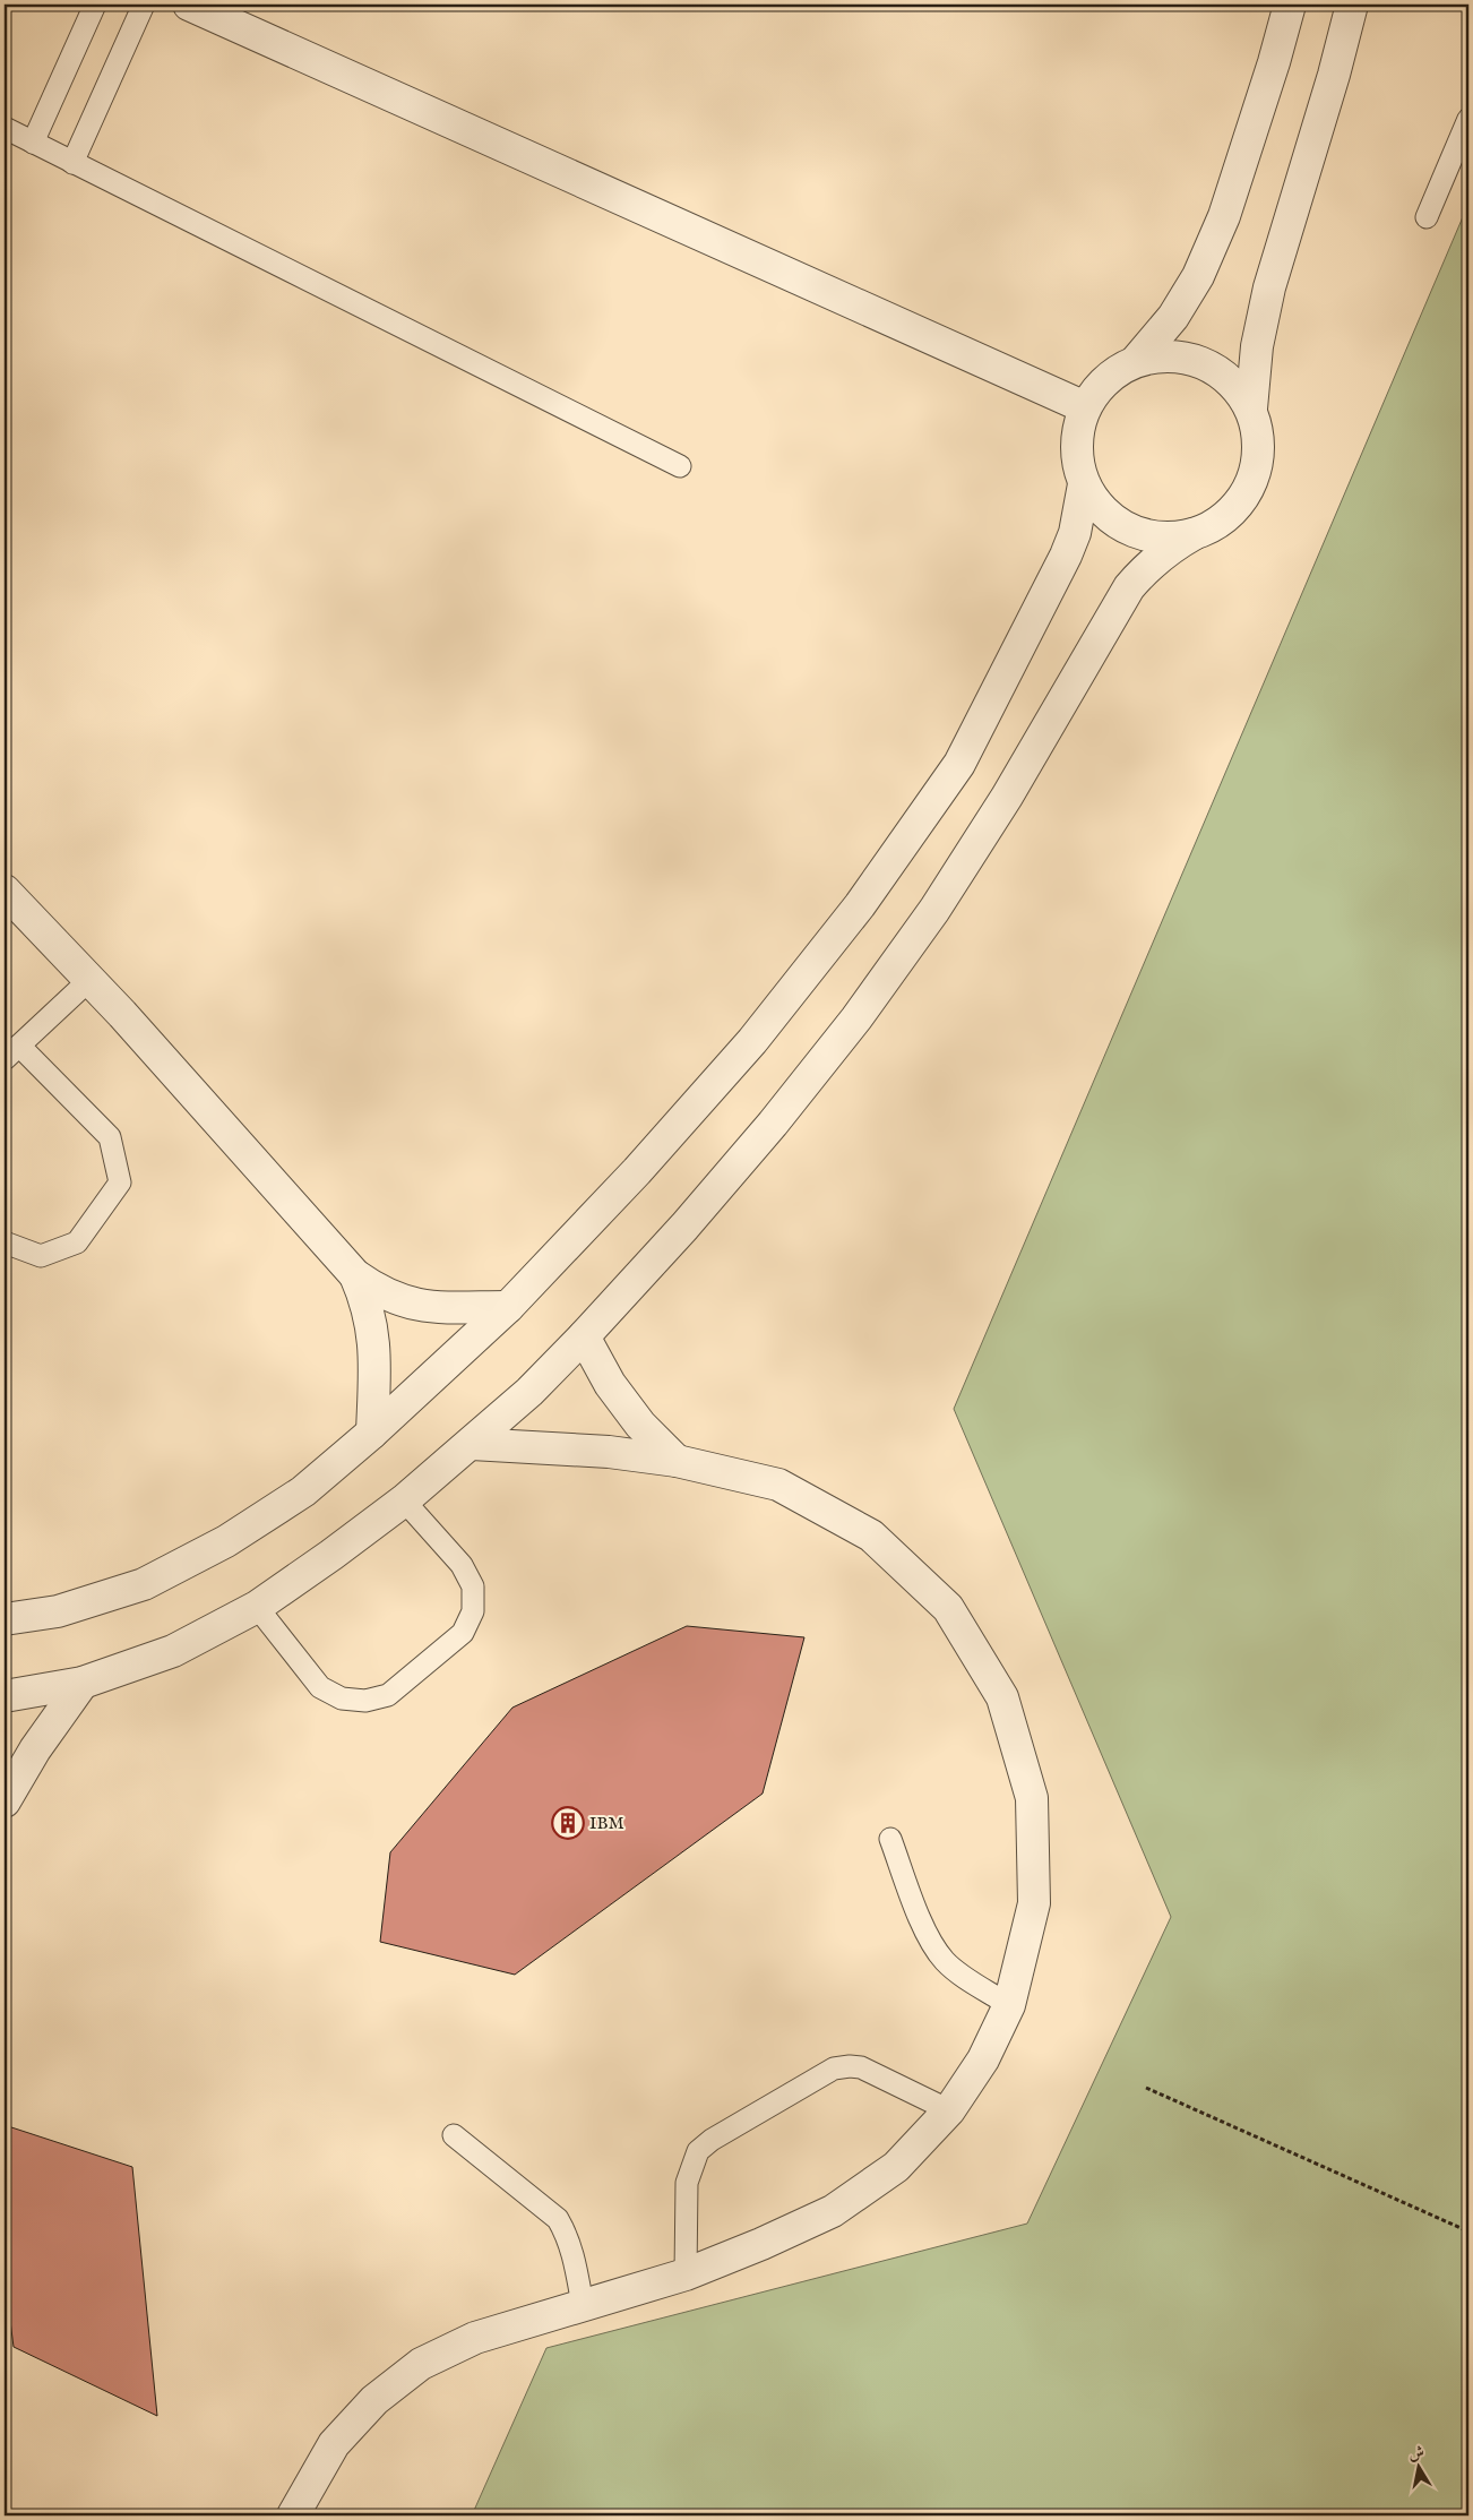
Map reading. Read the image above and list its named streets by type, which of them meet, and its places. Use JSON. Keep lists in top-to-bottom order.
{
  "places": {
    "building": ["IBM"]
  },
  "north": "top"
}
